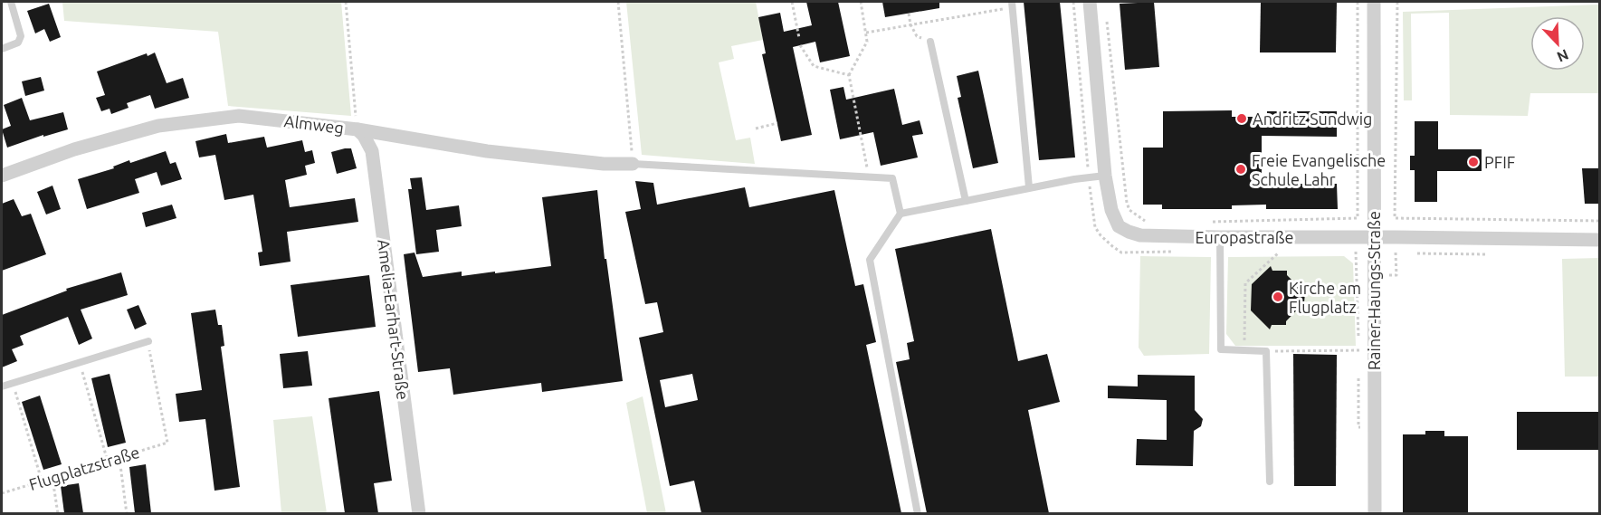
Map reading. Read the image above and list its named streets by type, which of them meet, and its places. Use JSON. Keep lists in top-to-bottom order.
{
  "streets": {
    "street": [
      "Almweg",
      "Europastraße",
      "Rainer-Haungs-Straße",
      "Amelia-Earhart-Straße"
    ],
    "path": ["Flugplatzstraße"]
  },
  "crossings": [
    ["Almweg", "Amelia-Earhart-Straße"],
    ["Europastraße", "Rainer-Haungs-Straße"]
  ],
  "places": [
    "Andritz Sundwig",
    "PFIF",
    "Freie Evangelische Schule Lahr",
    "Kirche am Flugplatz"
  ],
  "north": "bottom right"
}
